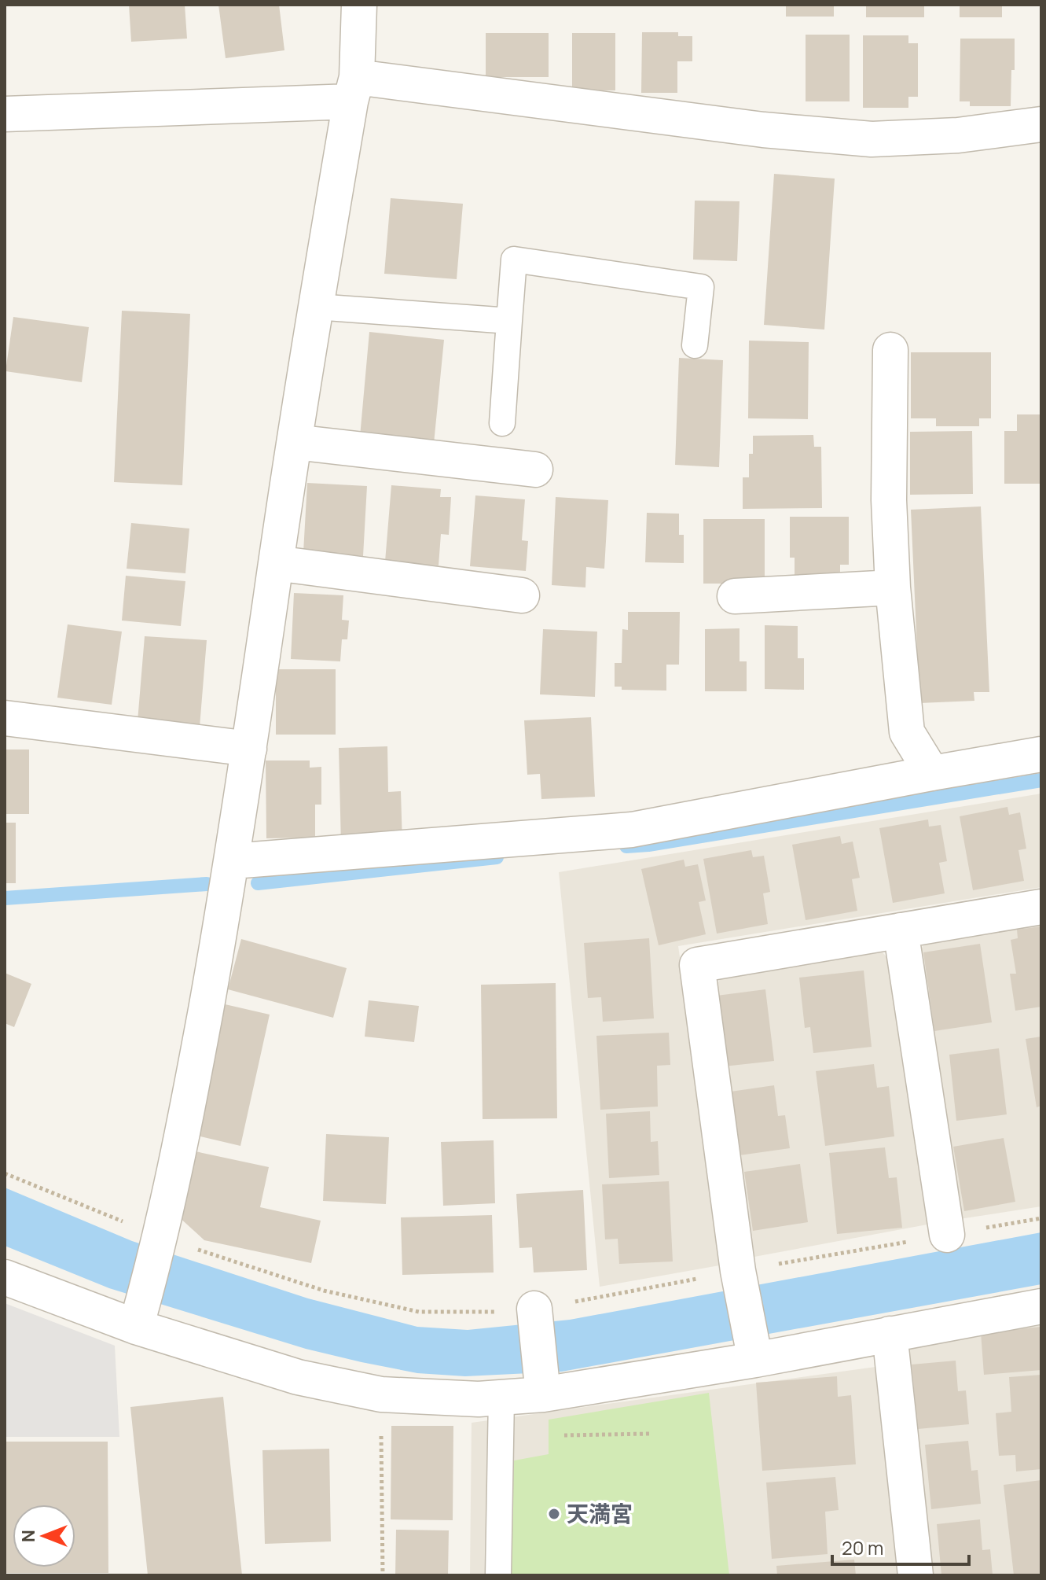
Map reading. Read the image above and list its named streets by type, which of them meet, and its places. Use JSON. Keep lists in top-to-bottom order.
{
  "places": ["天満宮"],
  "scale_bar": "20 m",
  "north": "left"
}
